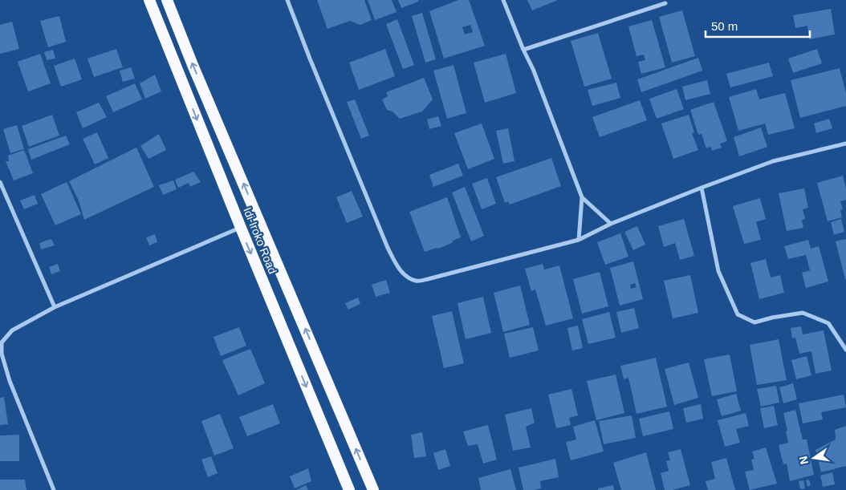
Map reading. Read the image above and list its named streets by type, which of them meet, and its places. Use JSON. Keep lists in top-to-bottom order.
{
  "streets": {
    "highway": ["Idi-Iroko Road"]
  },
  "scale_bar": "50 m",
  "north": "left"
}
